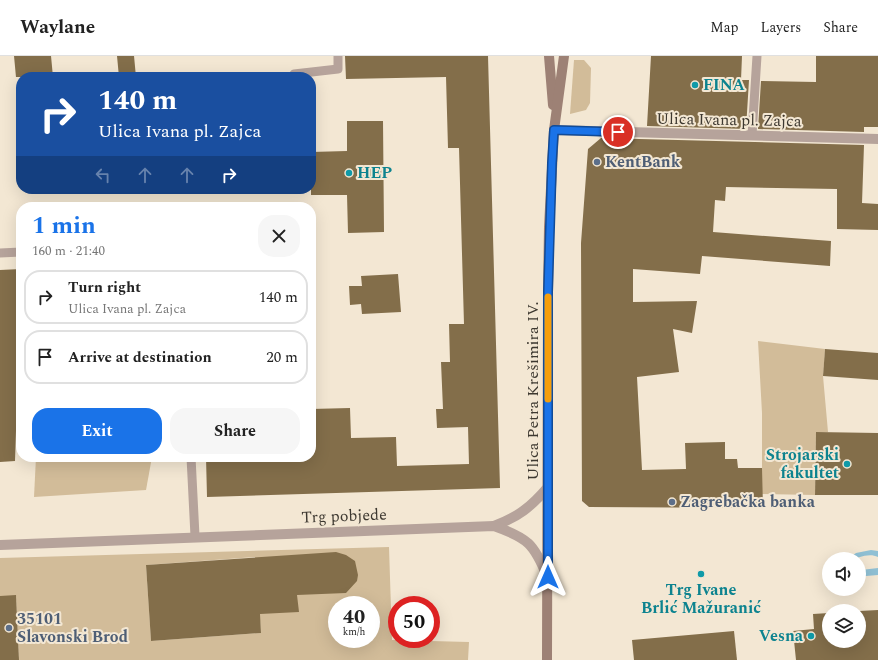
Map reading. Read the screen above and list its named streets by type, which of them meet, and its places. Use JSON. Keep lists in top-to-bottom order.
{
  "streets": {
    "main road": ["Ulica Petra Krešimira IV."],
    "street": ["Ulica Ivana pl. Zajca", "Trg pobjede"]
  },
  "crossings": [
    ["Ulica Ivana pl. Zajca", "Ulica Petra Krešimira IV."],
    ["Ulica Petra Krešimira IV.", "Trg pobjede"]
  ],
  "places": [
    "FINA",
    "KentBank",
    "HEP",
    "Strojarski fakultet",
    "Zagrebačka banka",
    "Trg Ivane Brlić Mažuranić",
    "35101 Slavonski Brod",
    "Vesna"
  ],
  "page": {
    "header": "Waylane",
    "nav": ["Map", "Layers", "Share"],
    "turn": ["140 m", "Ulica Ivana pl. Zajca"],
    "heading": ["1 min", "160 m · 21:40"],
    "list": [
      {
        "name": "Turn right",
        "note": "Ulica Ivana pl. Zajca",
        "value": "140 m"
      },
      {
        "name": "Arrive at destination",
        "value": "20 m"
      }
    ],
    "buttons": ["Exit", "Share"],
    "speed": "40 km/h",
    "limit": "50"
  }
}
